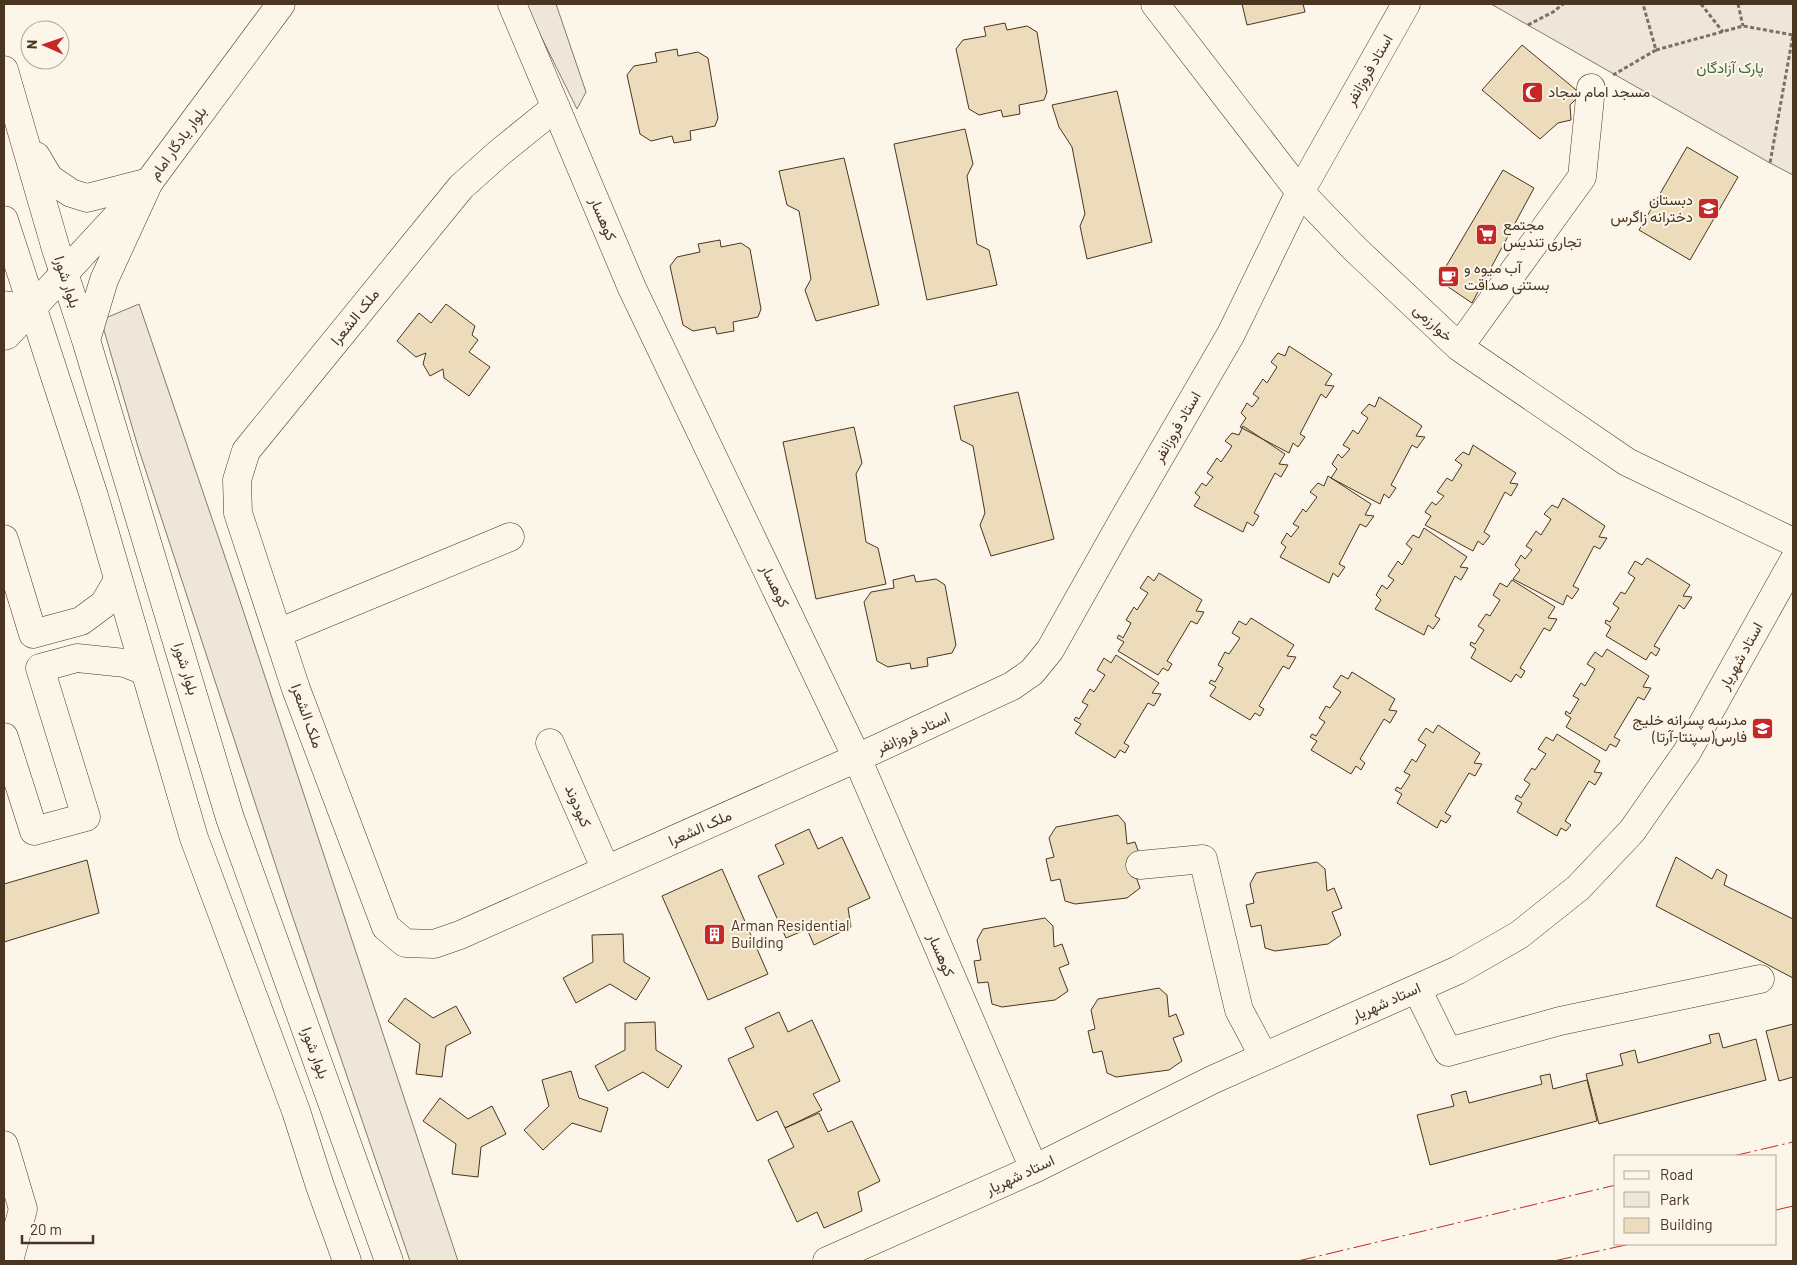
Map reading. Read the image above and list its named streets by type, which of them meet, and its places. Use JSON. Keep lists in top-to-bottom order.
{
  "streets": {
    "street": [
      "استاد فروزانفر",
      "بلوار یادگار امام",
      "کوهسار",
      "بلوار شورا",
      "ملک الشعرا",
      "خوارزمی",
      "استاد شهریار",
      "کبودوند"
    ]
  },
  "crossings": [
    ["استاد فروزانفر", "کوهسار"],
    ["استاد فروزانفر", "ملک الشعرا"],
    ["استاد فروزانفر", "خوارزمی"],
    ["بلوار یادگار امام", "بلوار شورا"],
    ["کوهسار", "ملک الشعرا"],
    ["کوهسار", "استاد شهریار"],
    ["ملک الشعرا", "کبودوند"]
  ],
  "parks": ["پارک آزادگان"],
  "places": {
    "mosque": ["مسجد امام سجاد"],
    "school or university": ["دبستان دخترانه زاگرس", "مدرسه پسرانه خلیج فارس(سپنتا-آرتا)"],
    "supermarket": ["مجتمع تجاری تندیس"],
    "cafe": ["آب میوه و بستنی صداقت"],
    "building": ["Arman Residential Building"]
  },
  "legend": ["Road", "Park", "Building"],
  "scale_bar": "20 m",
  "north": "left"
}
